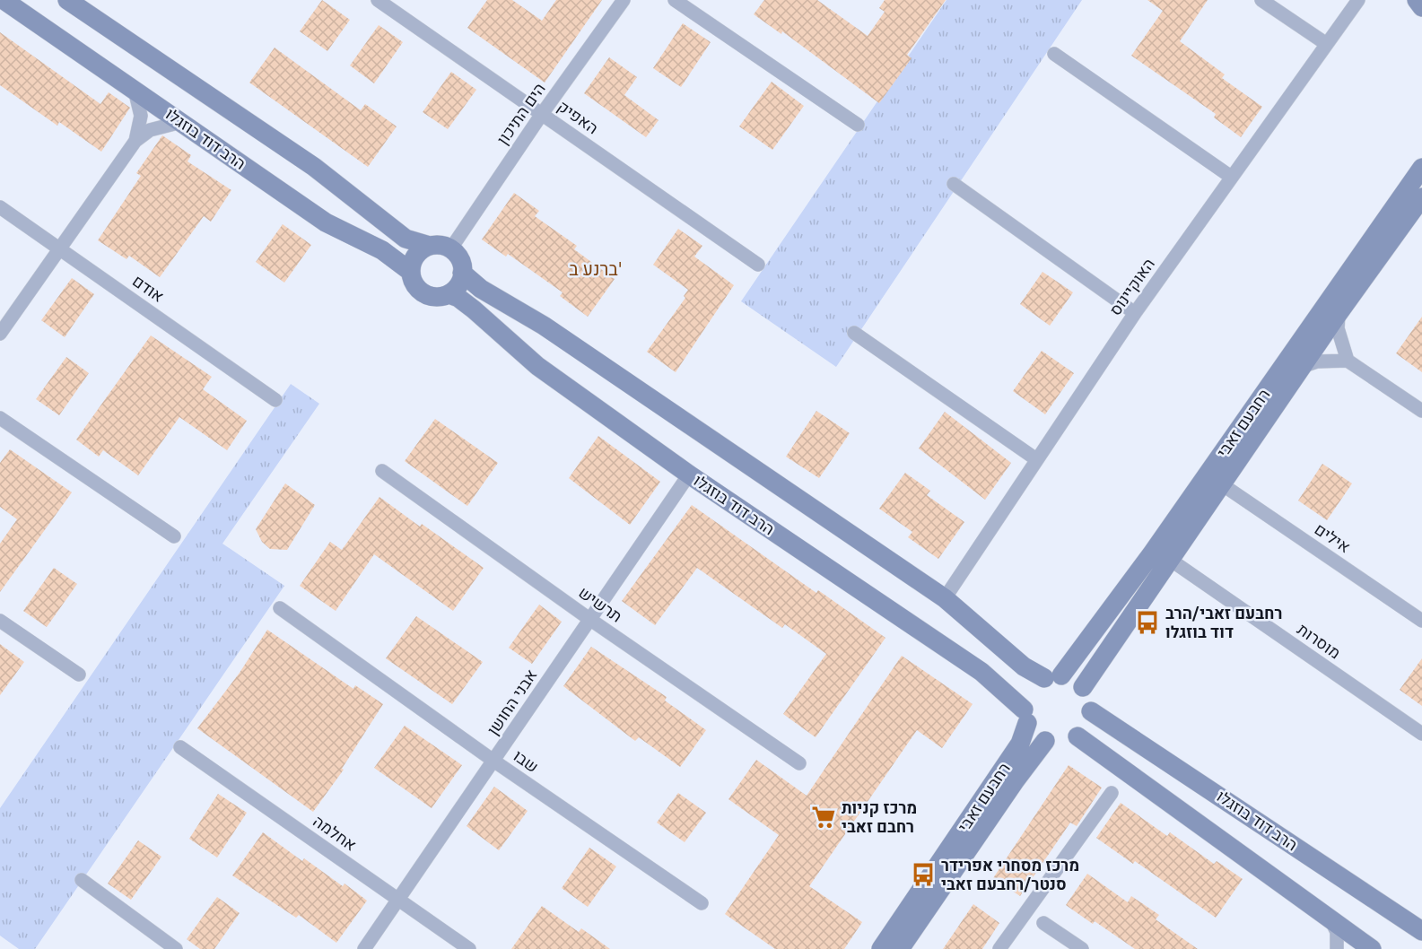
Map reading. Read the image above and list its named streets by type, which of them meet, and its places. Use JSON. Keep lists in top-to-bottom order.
{
  "streets": {
    "street": [
      "הים התיכון",
      "האפיק",
      "הרב דוד בוזגלו",
      "האוקיינוס",
      "אודם",
      "רחבעם זאבי",
      "אילים",
      "תרשיש",
      "מוסרות",
      "אבני החושן",
      "שבו",
      "אחלמה"
    ]
  },
  "crossings": [
    ["הים התיכון", "האפיק"],
    ["הים התיכון", "הרב דוד בוזגלו"],
    ["הרב דוד בוזגלו", "רחבעם זאבי"],
    ["הרב דוד בוזגלו", "אבני החושן"],
    ["רחבעם זאבי", "אילים"],
    ["רחבעם זאבי", "מוסרות"],
    ["תרשיש", "אבני החושן"],
    ["אבני החושן", "שבו"],
    ["אבני החושן", "אחלמה"]
  ],
  "districts": ["ברנע ב'"],
  "places": {
    "bus stop": ["רחבעם זאבי/הרב דוד בוזגלו", "מרכז מסחרי אפרידר סנטר/רחבעם זאבי"],
    "supermarket": ["מרכז קניות רחבם זאבי"]
  }
}
